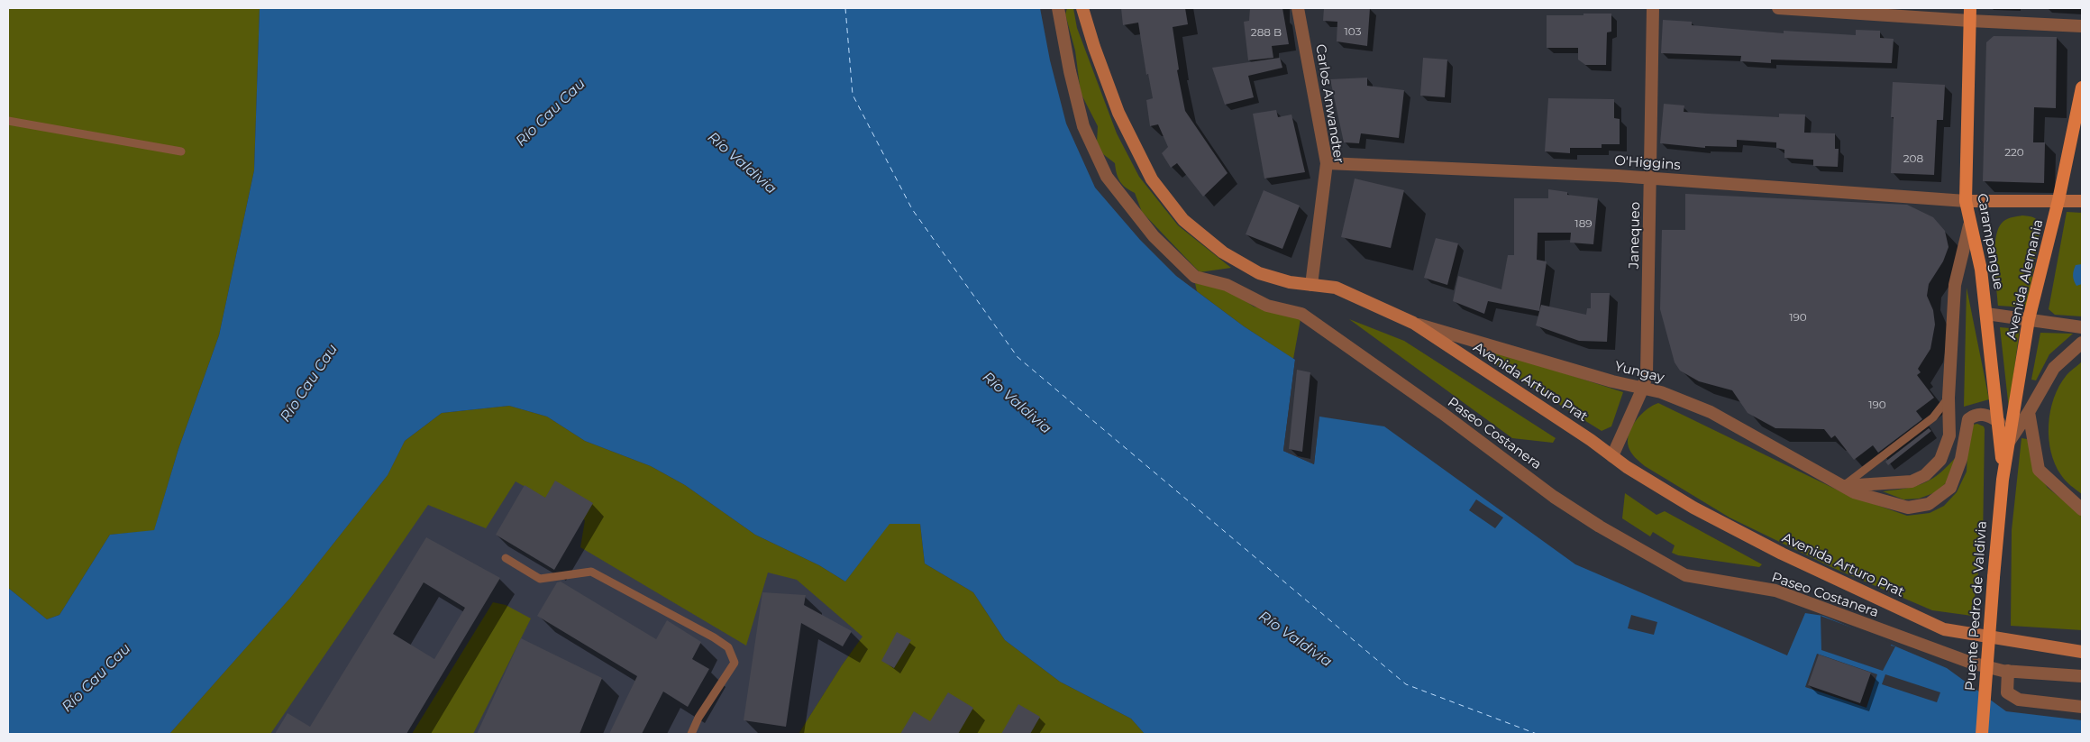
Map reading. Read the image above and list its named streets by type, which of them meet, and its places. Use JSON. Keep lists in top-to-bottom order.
{
  "streets": {
    "main road": [
      "Carampangue",
      "Avenida Alemania",
      "Avenida Arturo Prat",
      "Puente Pedro de Valdivia"
    ],
    "street": [
      "Carlos Anwandter",
      "O'Higgins",
      "Janequeo",
      "Yungay",
      "Paseo Costanera"
    ]
  },
  "crossings": [
    ["Carlos Anwandter", "O'Higgins"],
    ["Carlos Anwandter", "Avenida Arturo Prat"],
    ["O'Higgins", "Janequeo"],
    ["O'Higgins", "Carampangue"],
    ["Janequeo", "Yungay"],
    ["Janequeo", "Avenida Arturo Prat"],
    ["Carampangue", "Avenida Alemania"],
    ["Carampangue", "Yungay"],
    ["Carampangue", "Puente Pedro de Valdivia"],
    ["Avenida Alemania", "Puente Pedro de Valdivia"],
    ["Yungay", "Avenida Arturo Prat"]
  ],
  "water": ["Río Cau Cau", "Río Valdivia"],
  "house_numbers": [
    "103",
    "288 B",
    "220",
    "208",
    "189",
    "190",
    "190"
  ]
}
